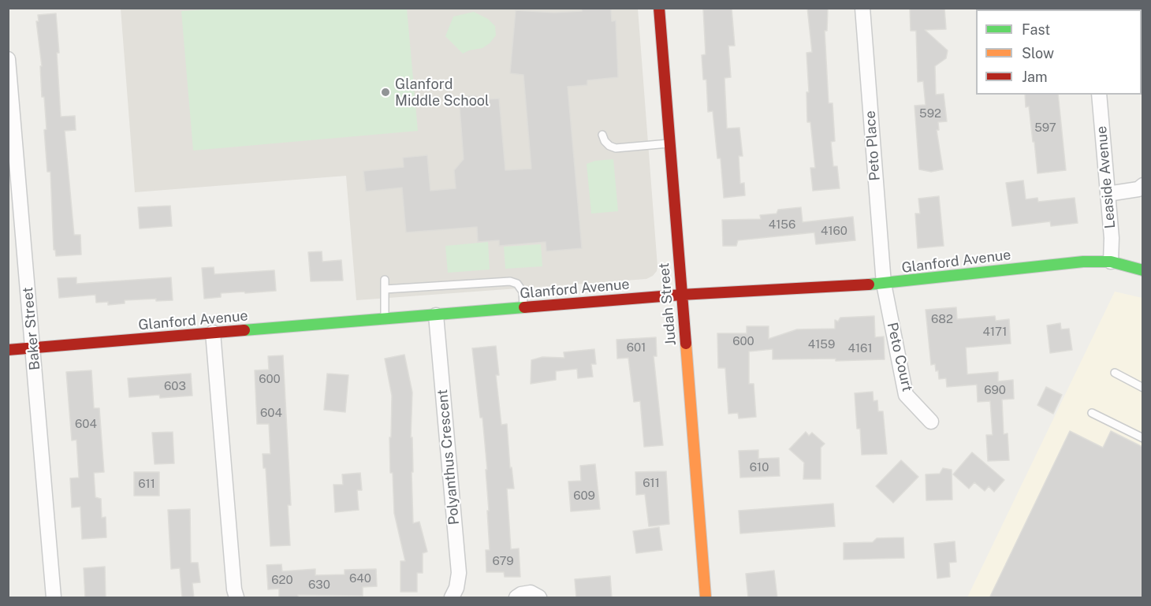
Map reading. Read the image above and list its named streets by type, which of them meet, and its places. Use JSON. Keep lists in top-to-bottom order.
{
  "streets": {
    "main road": ["Glanford Avenue", "Judah Street"],
    "street": [
      "Peto Place",
      "Leaside Avenue",
      "Baker Street",
      "Peto Court",
      "Polyanthus Crescent"
    ]
  },
  "crossings": [
    ["Peto Place", "Glanford Avenue"],
    ["Peto Place", "Peto Court"],
    ["Leaside Avenue", "Glanford Avenue"],
    ["Glanford Avenue", "Judah Street"],
    ["Glanford Avenue", "Baker Street"],
    ["Glanford Avenue", "Peto Court"],
    ["Glanford Avenue", "Polyanthus Crescent"]
  ],
  "places": ["Glanford Middle School"],
  "house_numbers": [
    "592",
    "597",
    "4156",
    "4160",
    "682",
    "4171",
    "600",
    "4159",
    "601",
    "4161",
    "600",
    "603",
    "690",
    "604",
    "604",
    "610",
    "611",
    "611",
    "609",
    "679",
    "640",
    "620",
    "630"
  ],
  "legend": ["Fast", "Slow", "Jam"]
}
